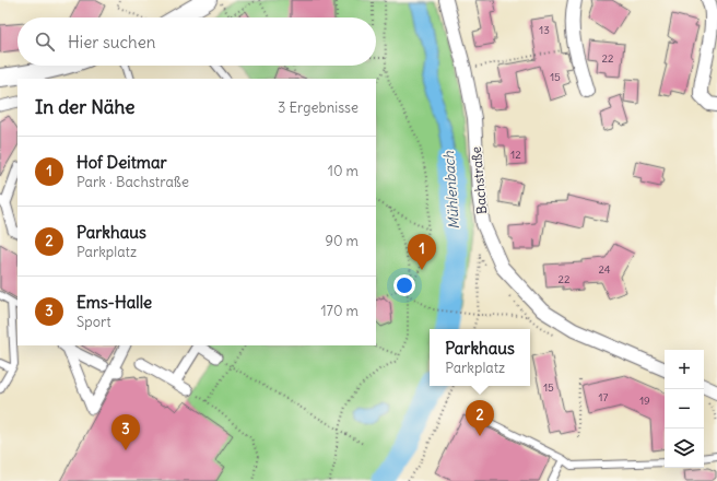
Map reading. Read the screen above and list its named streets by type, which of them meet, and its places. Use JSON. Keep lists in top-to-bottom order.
{
  "streets": {
    "street": ["Bachstraße"]
  },
  "water": ["Mühlenbach"],
  "house_numbers": [
    "13",
    "22",
    "15",
    "12",
    "24",
    "22",
    "15",
    "17",
    "19"
  ],
  "page": {
    "search": "Hier suchen",
    "heading": ["In der Nähe", "3 Ergebnisse"],
    "list": [
      {
        "mark": "1",
        "name": "Hof Deitmar",
        "note": "Park · Bachstraße",
        "value": "10 m"
      },
      {
        "mark": "2",
        "name": "Parkhaus",
        "note": "Parkplatz",
        "value": "90 m"
      },
      {
        "mark": "3",
        "name": "Ems-Halle",
        "note": "Sport",
        "value": "170 m"
      }
    ],
    "pins": ["1", "2", "3"],
    "popup": ["Parkhaus", "Parkplatz"],
    "map_buttons": ["+", "−"]
  }
}
